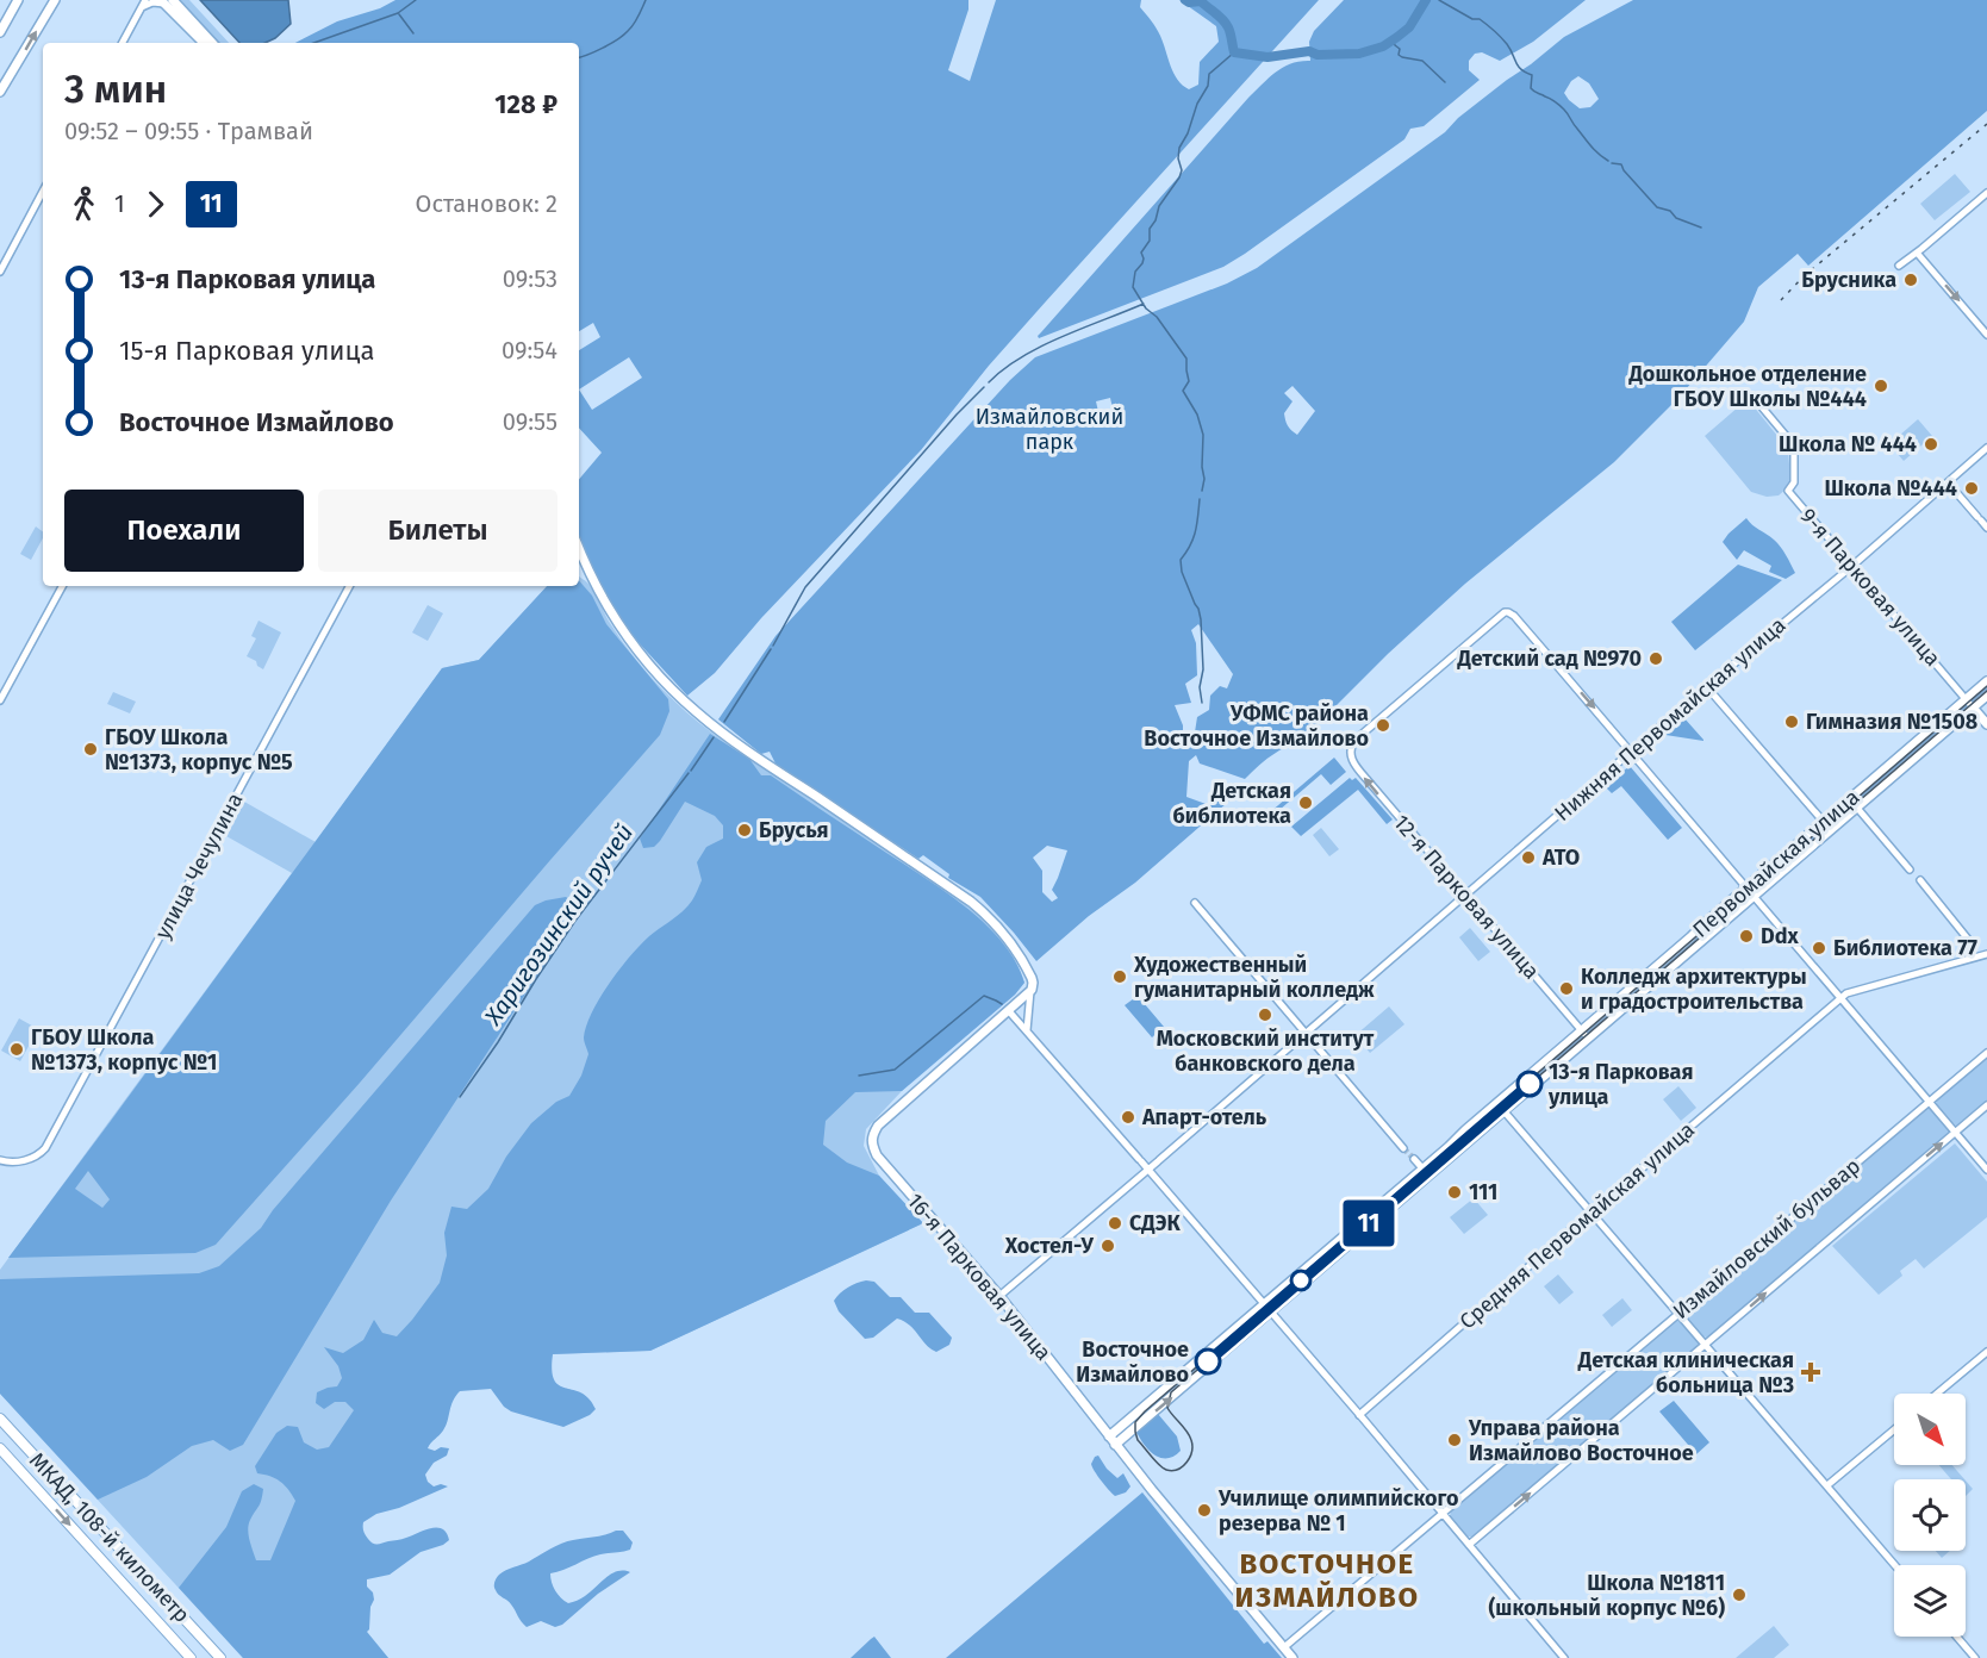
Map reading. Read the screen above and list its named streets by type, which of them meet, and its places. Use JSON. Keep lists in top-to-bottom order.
{
  "streets": {
    "highway": ["МКАД, 108-й километр"],
    "main road": ["9-я Парковая улица", "Первомайская улица", "16-я Парковая улица"],
    "street": [
      "Нижняя Первомайская улица",
      "улица Чечулина",
      "12-я Парковая улица",
      "Средняя Первомайская улица",
      "Измайловский бульвар"
    ]
  },
  "crossings": [
    ["9-я Парковая улица", "Нижняя Первомайская улица"],
    ["9-я Парковая улица", "Первомайская улица"],
    ["Нижняя Первомайская улица", "12-я Парковая улица"],
    ["Нижняя Первомайская улица", "16-я Парковая улица"],
    ["Первомайская улица", "12-я Парковая улица"],
    ["Первомайская улица", "16-я Парковая улица"],
    ["Измайловский бульвар", "16-я Парковая улица"]
  ],
  "districts": ["ВОСТОЧНОЕ ИЗМАЙЛОВО"],
  "water": ["Харигозинский ручей"],
  "parks": ["Измайловский парк"],
  "places": {
    "other": [
      "Брусника",
      "Дошкольное отделение ГБОУ Школы №444",
      "Школа № 444",
      "Школа №444",
      "Детский сад №970",
      "Гимназия №1508",
      "УФМС района Восточное Измайлово",
      "ГБОУ Школа №1373, корпус №5",
      "Детская библиотека",
      "Брусья",
      "АТО",
      "Ddx",
      "Библиотека 77",
      "Художественный гуманитарный колледж",
      "Колледж архитектуры и градостроительства",
      "Московский институт банковского дела",
      "ГБОУ Школа №1373, корпус №1",
      "13-я Парковая улица",
      "Апарт-отель",
      "111",
      "СДЭК",
      "Хостел-У",
      "Восточное Измайлово",
      "Управа района Измайлово Восточное",
      "Училище олимпийского резерва № 1",
      "Школа №1811 (школьный корпус №6)"
    ],
    "health": ["Детская клиническая больница №3"]
  },
  "lines": ["tram line 11"],
  "north": "bottom right",
  "page": {
    "on_map": "11",
    "heading": ["3 мин", "09:52 – 09:55 · Трамвай", "128 ₽"],
    "legs": ["1", "11", "Остановок: 2"],
    "list": [
      {
        "name": "13-я Парковая улица",
        "value": "09:53"
      },
      {
        "name": "15-я Парковая улица",
        "value": "09:54"
      },
      {
        "name": "Восточное Измайлово",
        "value": "09:55"
      }
    ],
    "buttons": ["Поехали", "Билеты"]
  }
}
